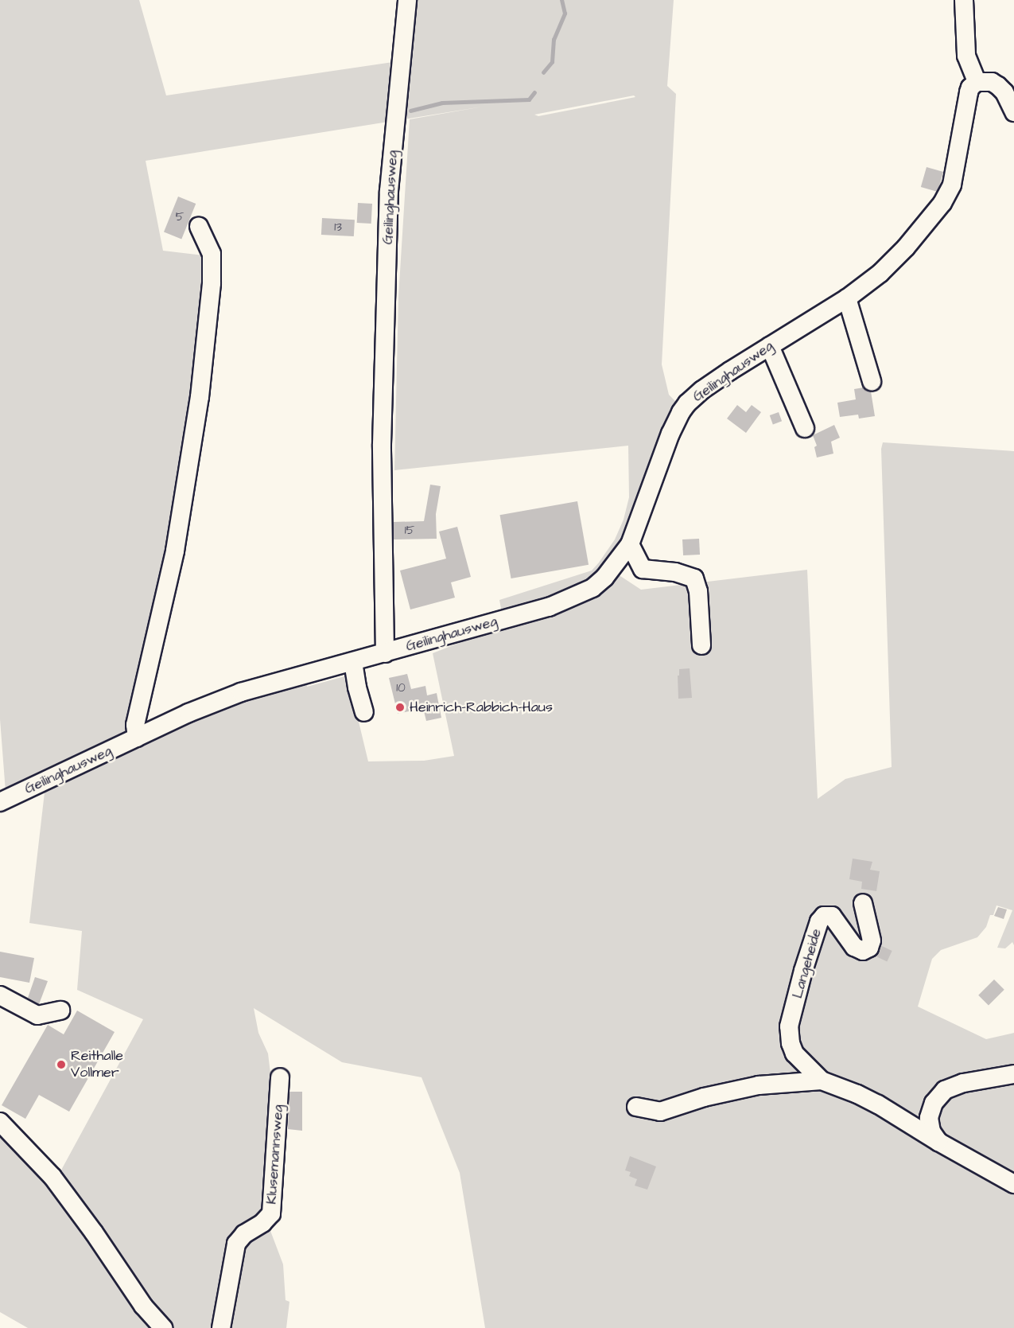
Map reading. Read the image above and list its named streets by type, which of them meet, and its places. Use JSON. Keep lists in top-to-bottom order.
{
  "streets": {
    "street": ["Geilinghausweg", "Langeheide", "Klusemannsweg"]
  },
  "places": ["Heinrich-Rabbich-Haus", "Reithalle Vollmer"],
  "house_numbers": [
    "5",
    "13",
    "15",
    "10"
  ]
}
